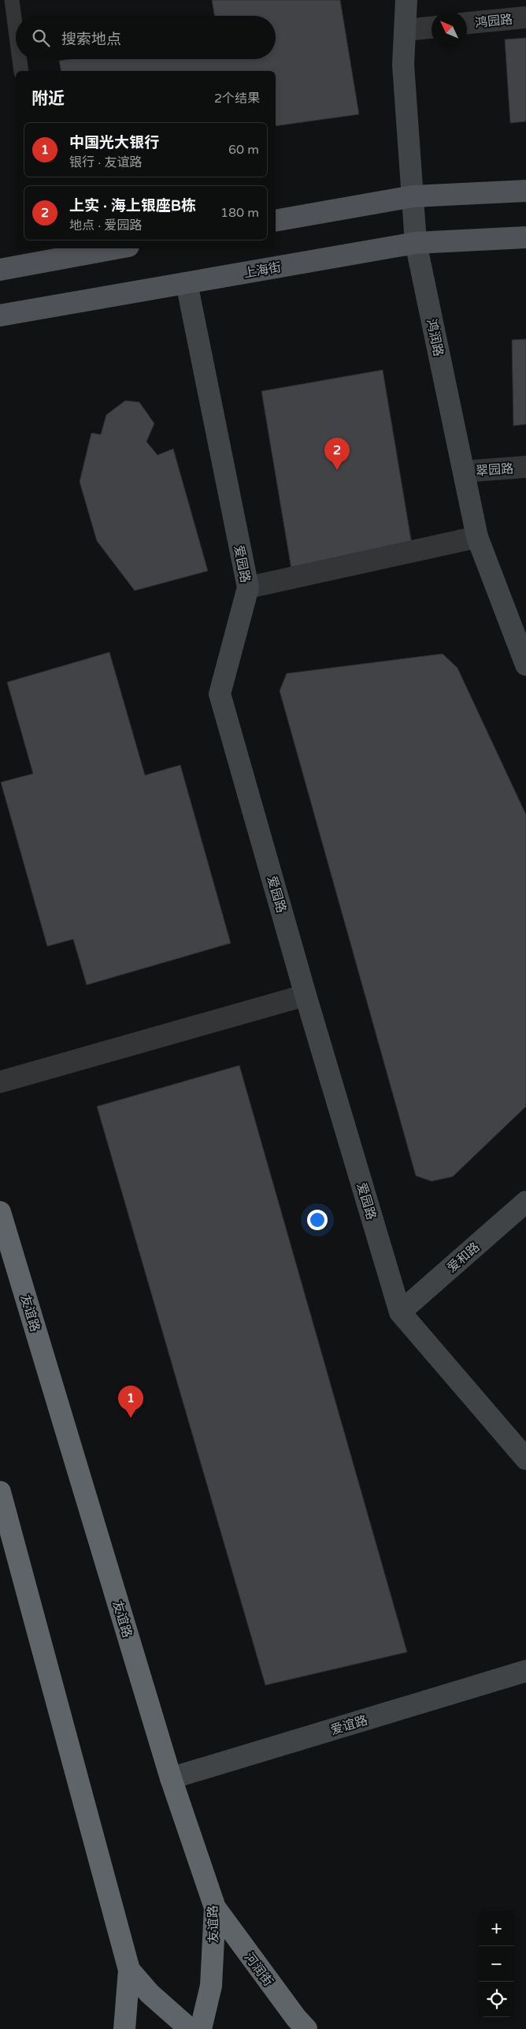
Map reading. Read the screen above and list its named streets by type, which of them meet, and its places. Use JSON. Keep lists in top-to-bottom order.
{
  "streets": {
    "highway": ["友谊路", "河润街"],
    "main road": ["上海街"],
    "street": [
      "鸿园路",
      "鸿润路",
      "翠园路",
      "爱园路",
      "爱和路",
      "爱谊路"
    ]
  },
  "crossings": [
    ["上海街", "鸿润路"],
    ["上海街", "爱园路"],
    ["鸿润路", "翠园路"],
    ["爱园路", "爱和路"],
    ["友谊路", "爱谊路"],
    ["友谊路", "河润街"]
  ],
  "north": "top left",
  "page": {
    "search": "搜索地点",
    "heading": ["附近", "2个结果"],
    "list": [
      {
        "mark": "1",
        "name": "中国光大银行",
        "note": "银行 · 友谊路",
        "value": "60 m"
      },
      {
        "mark": "2",
        "name": "上实 · 海上银座B栋",
        "note": "地点 · 爱园路",
        "value": "180 m"
      }
    ],
    "pins": ["2", "1"],
    "map_buttons": ["+", "−"]
  }
}
